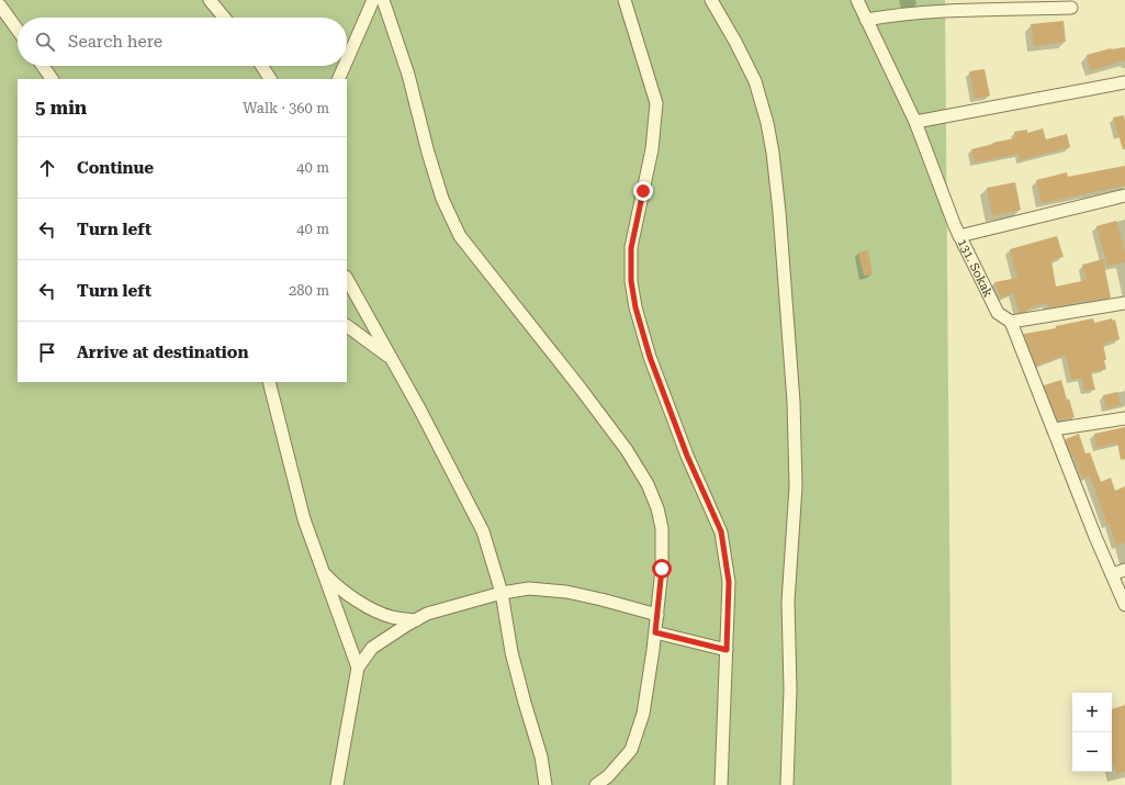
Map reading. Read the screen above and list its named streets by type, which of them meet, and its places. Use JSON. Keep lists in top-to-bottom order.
{
  "streets": {
    "street": ["131. Sokak"]
  },
  "page": {
    "search": "Search here",
    "heading": ["5 min", "Walk · 360 m"],
    "list": [
      ["Continue", "40 m"],
      ["Turn left", "40 m"],
      ["Turn left", "280 m"],
      "Arrive at destination"
    ],
    "map_buttons": ["+", "−"]
  }
}
